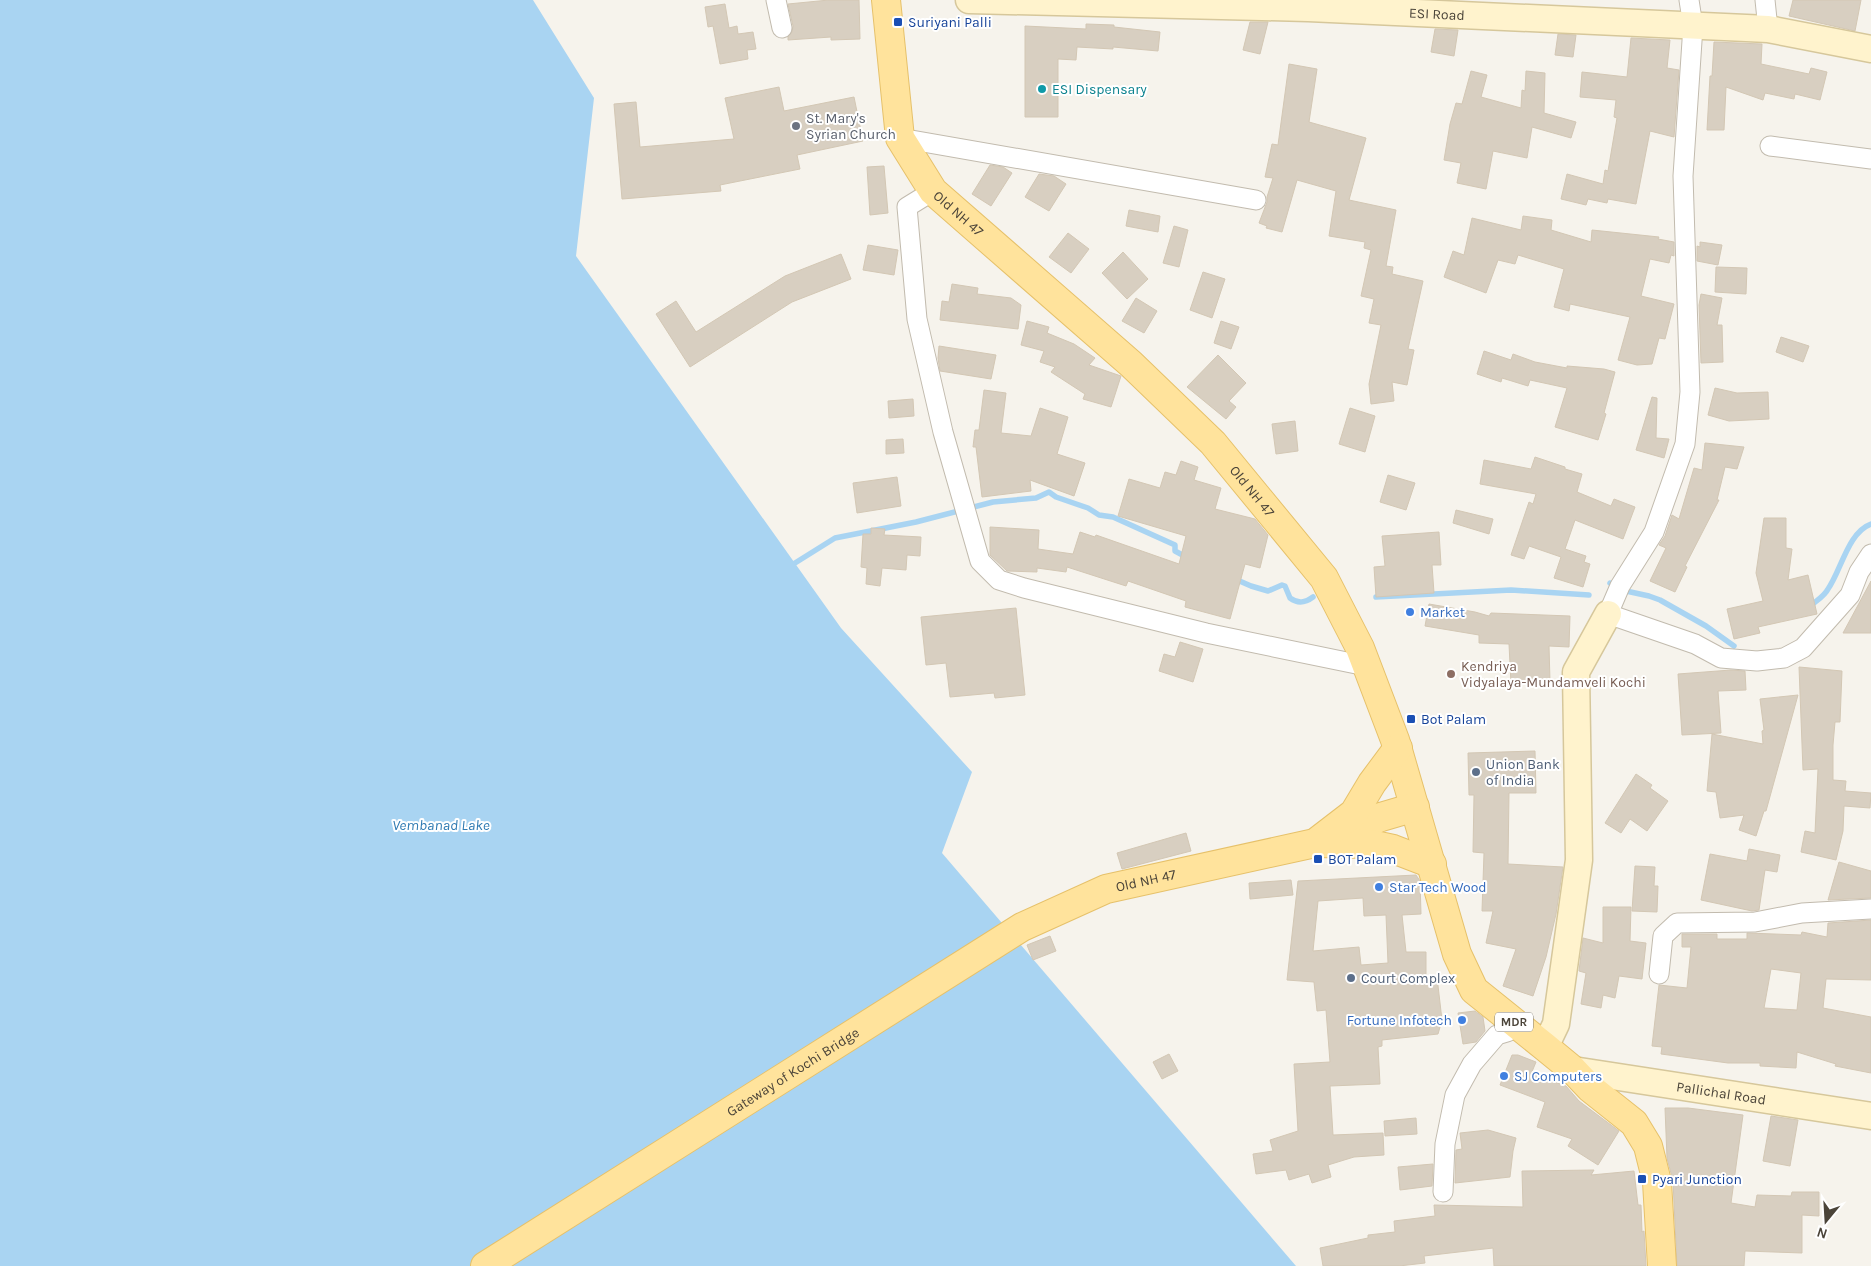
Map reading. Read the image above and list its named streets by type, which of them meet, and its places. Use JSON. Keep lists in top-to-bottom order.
{
  "streets": {
    "main road": [
      "ESI Road",
      "Old NH 47",
      "MDR",
      "Gateway of Kochi Bridge",
      "Pallichal Road"
    ]
  },
  "crossings": [
    ["Old NH 47", "MDR"],
    ["Old NH 47", "Gateway of Kochi Bridge"],
    ["MDR", "Pallichal Road"]
  ],
  "water": ["Vembanad Lake"],
  "places": {
    "transit": [
      "Suriyani Palli",
      "Bot Palam",
      "BOT Palam",
      "Pyari Junction"
    ],
    "other": [
      "ESI Dispensary",
      "St. Mary's Syrian Church",
      "Market",
      "Kendriya Vidyalaya-Mundamveli Kochi",
      "Union Bank of India",
      "Star Tech Wood",
      "Court Complex",
      "Fortune Infotech",
      "SJ Computers"
    ]
  },
  "north": "bottom"
}
